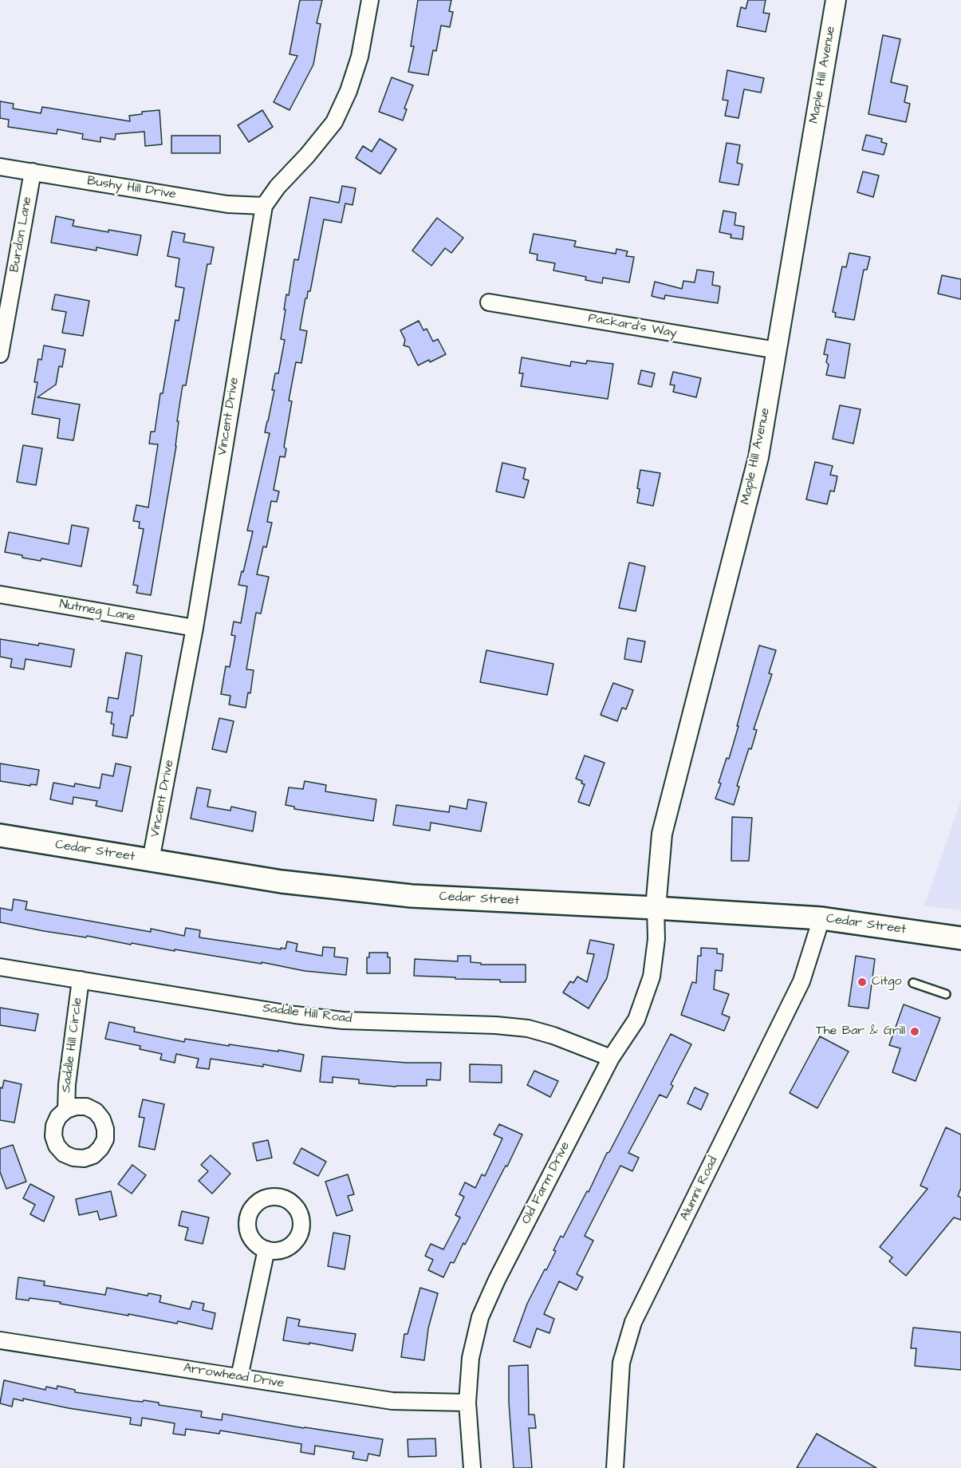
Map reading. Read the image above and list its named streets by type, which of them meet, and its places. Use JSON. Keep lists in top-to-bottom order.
{
  "streets": {
    "main road": ["Cedar Street"],
    "street": [
      "Maple Hill Avenue",
      "Bushy Hill Drive",
      "Burdon Lane",
      "Packard's Way",
      "Vincent Drive",
      "Nutmeg Lane",
      "Saddle Hill Road",
      "Saddle Hill Circle",
      "Old Farm Drive",
      "Alumni Road",
      "Arrowhead Drive"
    ]
  },
  "crossings": [
    ["Maple Hill Avenue", "Packard's Way"],
    ["Maple Hill Avenue", "Cedar Street"],
    ["Maple Hill Avenue", "Old Farm Drive"],
    ["Bushy Hill Drive", "Burdon Lane"],
    ["Bushy Hill Drive", "Vincent Drive"],
    ["Vincent Drive", "Nutmeg Lane"],
    ["Vincent Drive", "Cedar Street"],
    ["Cedar Street", "Old Farm Drive"],
    ["Cedar Street", "Alumni Road"],
    ["Saddle Hill Road", "Saddle Hill Circle"],
    ["Saddle Hill Road", "Old Farm Drive"],
    ["Old Farm Drive", "Arrowhead Drive"]
  ],
  "places": ["Citgo", "The Bar & Grill"]
}
